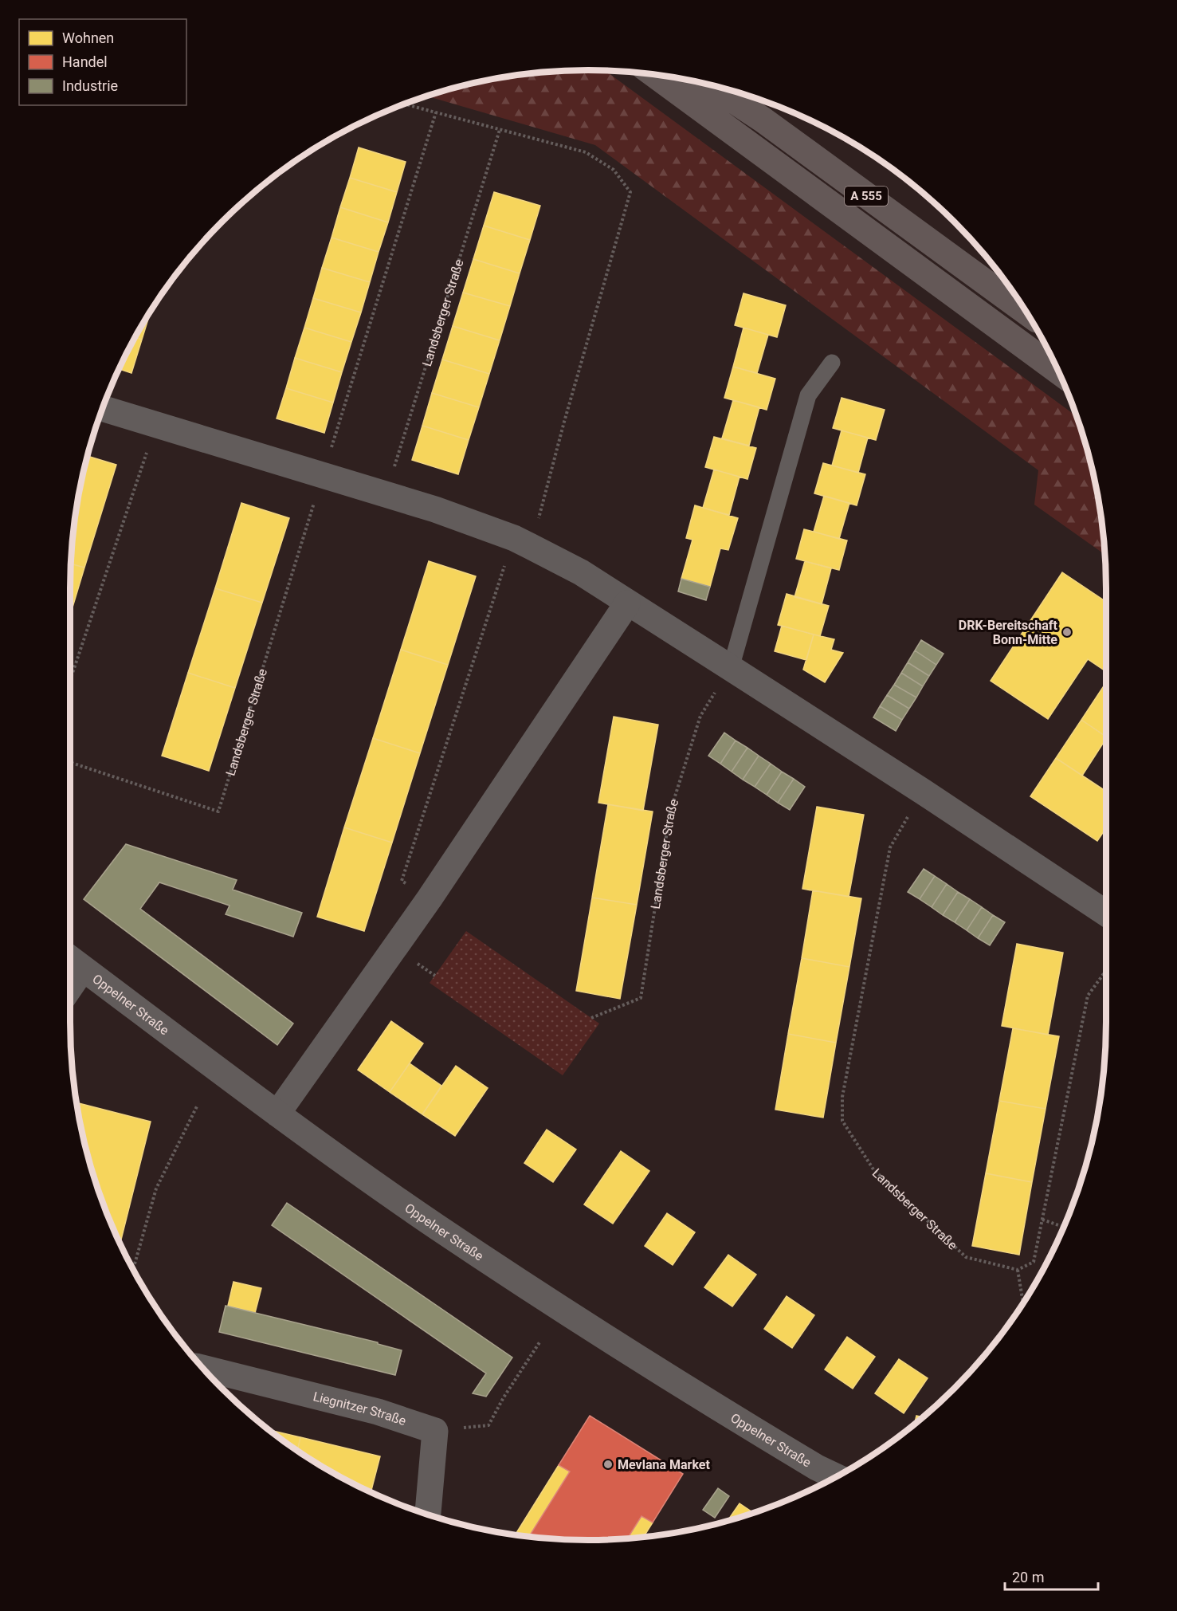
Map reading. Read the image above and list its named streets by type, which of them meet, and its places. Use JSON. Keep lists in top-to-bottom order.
{
  "streets": {
    "highway": ["A 555"],
    "street": ["Oppelner Straße", "Liegnitzer Straße"],
    "path": ["Landsberger Straße"]
  },
  "places": ["DRK-Bereitschaft Bonn-Mitte", "Mevlana Market"],
  "legend": ["Wohnen", "Handel", "Industrie"],
  "scale_bar": "20 m"
}
